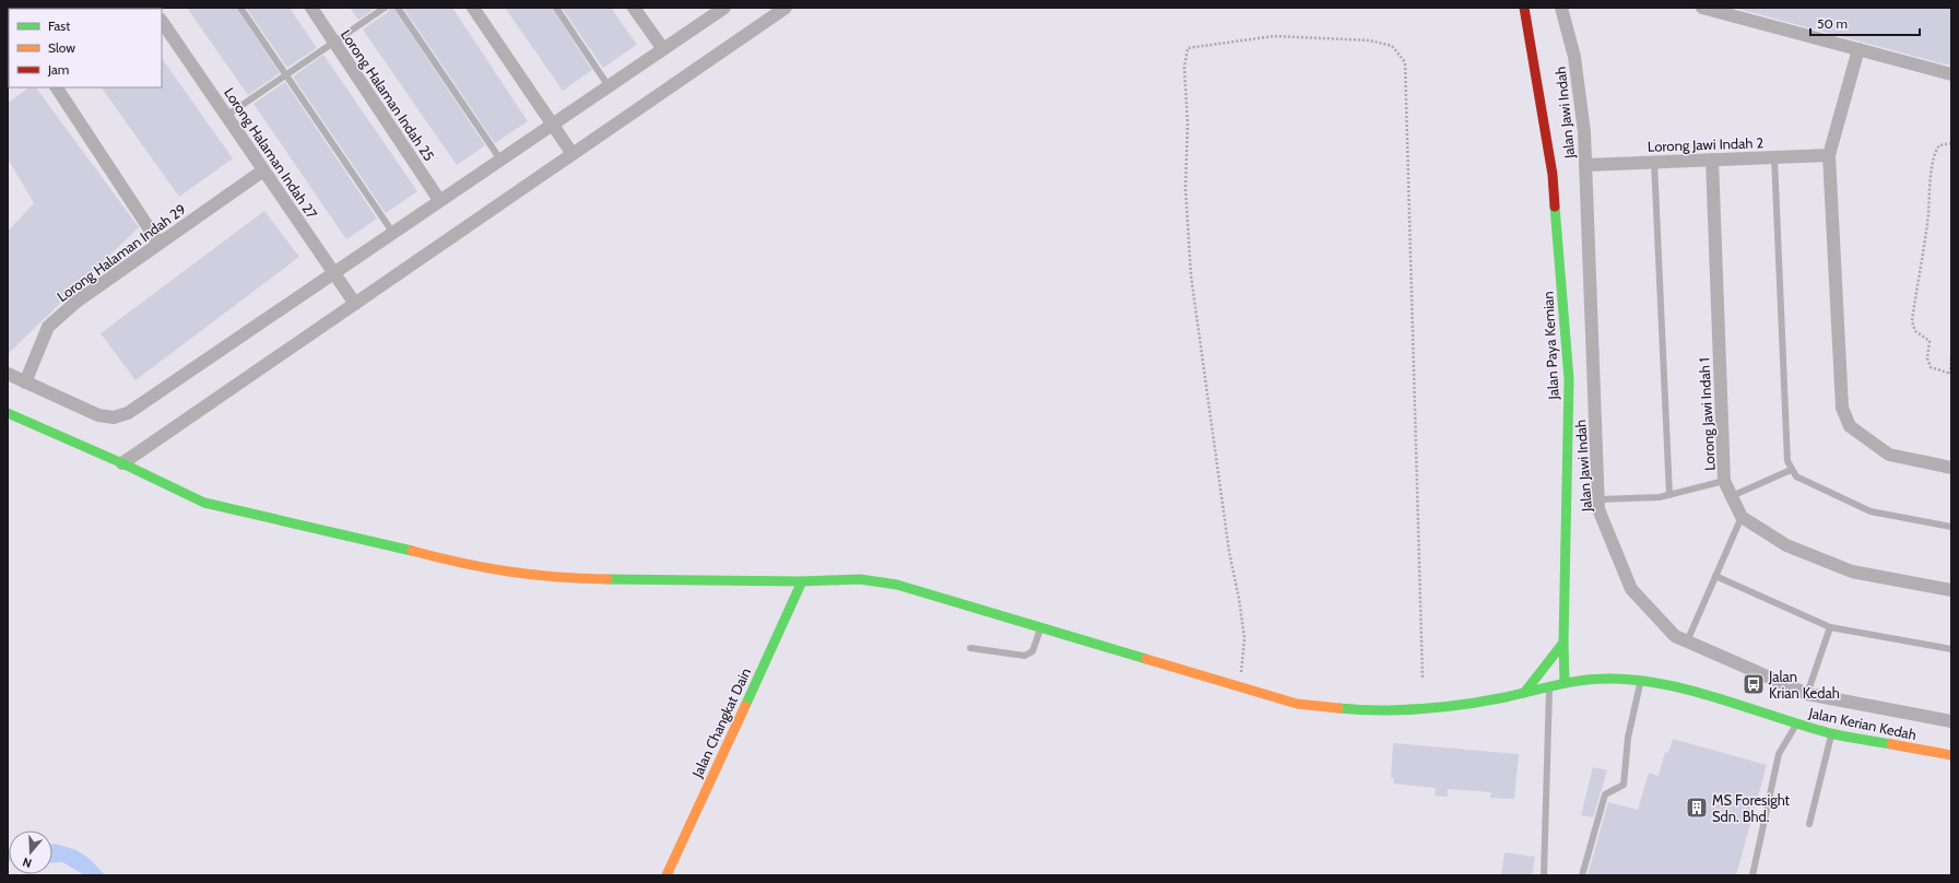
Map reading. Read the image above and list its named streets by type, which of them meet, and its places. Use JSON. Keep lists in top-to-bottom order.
{
  "streets": {
    "main road": ["Jalan Paya Kemian", "Jalan Changkat Dain", "Jalan Kerian Kedah"],
    "street": [
      "Lorong Halaman Indah 25",
      "Jalan Jawi Indah",
      "Lorong Jawi Indah 2",
      "Lorong Halaman Indah 27",
      "Lorong Halaman Indah 29",
      "Lorong Jawi Indah 1"
    ]
  },
  "crossings": [
    ["Jalan Jawi Indah", "Lorong Jawi Indah 2"],
    ["Lorong Jawi Indah 2", "Lorong Jawi Indah 1"],
    ["Lorong Halaman Indah 27", "Lorong Halaman Indah 29"],
    ["Jalan Paya Kemian", "Jalan Kerian Kedah"],
    ["Jalan Changkat Dain", "Jalan Kerian Kedah"]
  ],
  "places": {
    "bus stop": ["Jalan Krian Kedah"],
    "building": ["MS Foresight Sdn. Bhd."]
  },
  "legend": ["Fast", "Slow", "Jam"],
  "scale_bar": "50 m",
  "north": "bottom"
}
